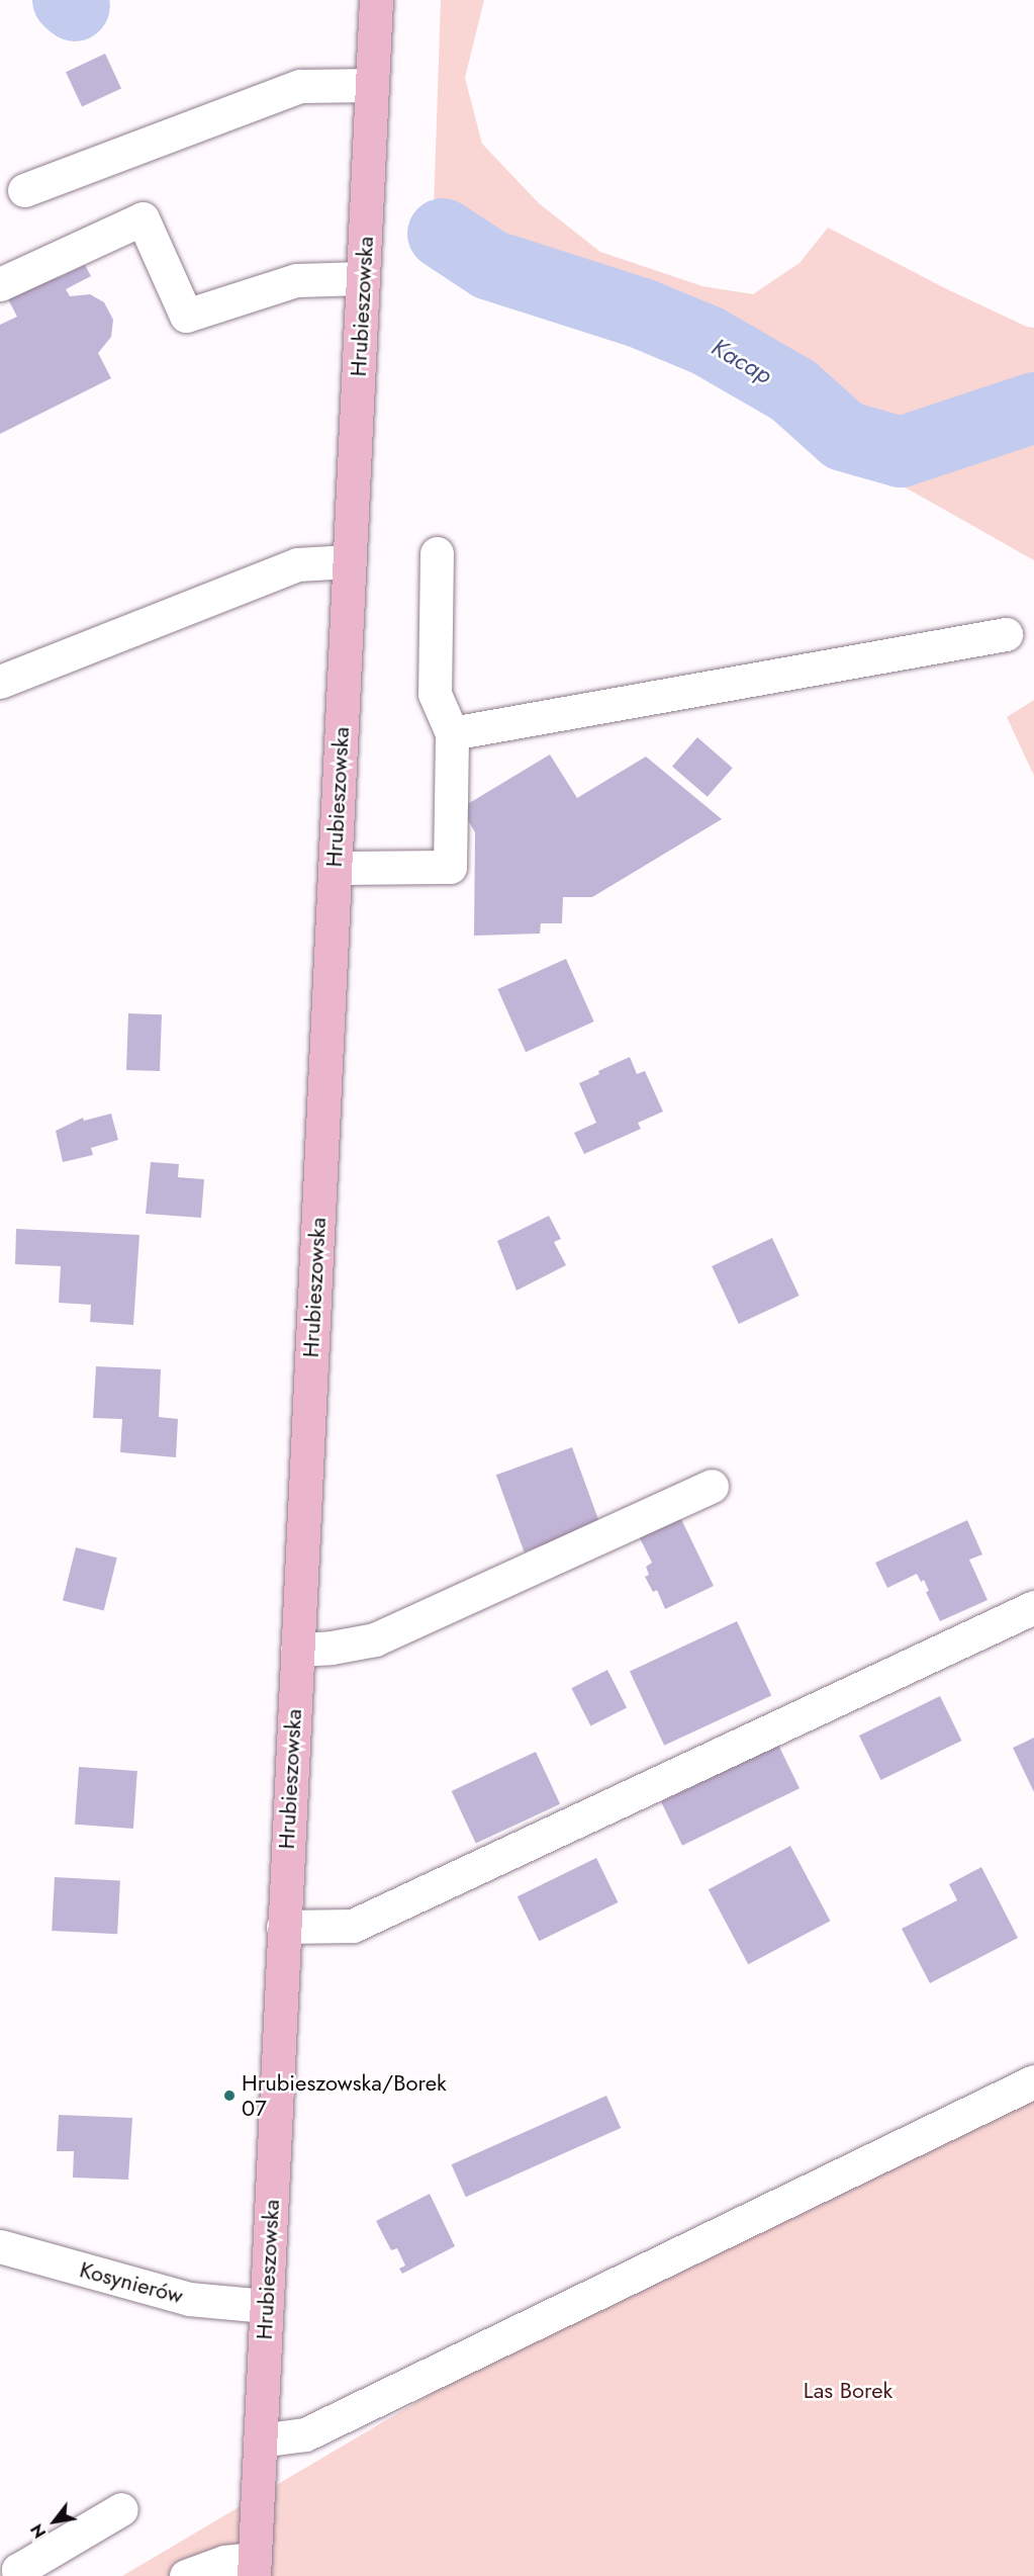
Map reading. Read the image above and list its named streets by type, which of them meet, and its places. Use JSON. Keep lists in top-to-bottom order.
{
  "streets": {
    "main road": ["Hrubieszowska"],
    "street": ["Kosynierów"]
  },
  "crossings": [
    ["Hrubieszowska", "Kosynierów"]
  ],
  "water": ["Kacap"],
  "parks": ["Las Borek"],
  "places": ["Hrubieszowska/Borek 07"],
  "north": "bottom left"
}
